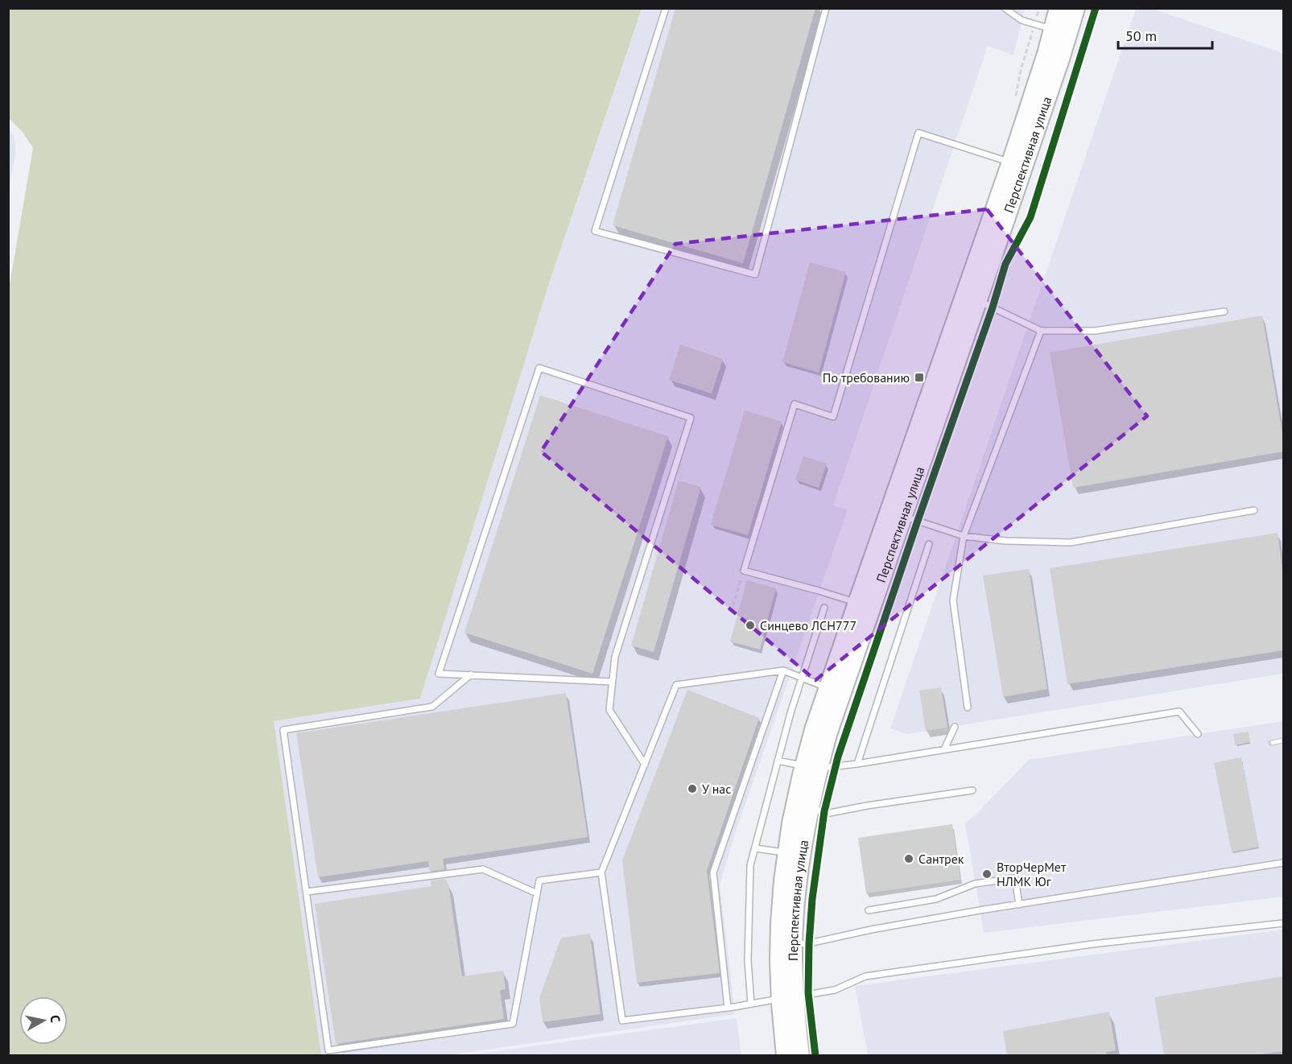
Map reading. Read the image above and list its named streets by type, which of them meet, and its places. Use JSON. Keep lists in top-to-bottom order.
{
  "streets": {
    "main road": ["Перспективная улица"]
  },
  "places": {
    "transit": ["По требованию"],
    "other": [
      "Синцево ЛСН777",
      "У нас",
      "Сантрек",
      "ВторЧерМет НЛМК Юг"
    ]
  },
  "scale_bar": "50 m",
  "north": "right"
}
